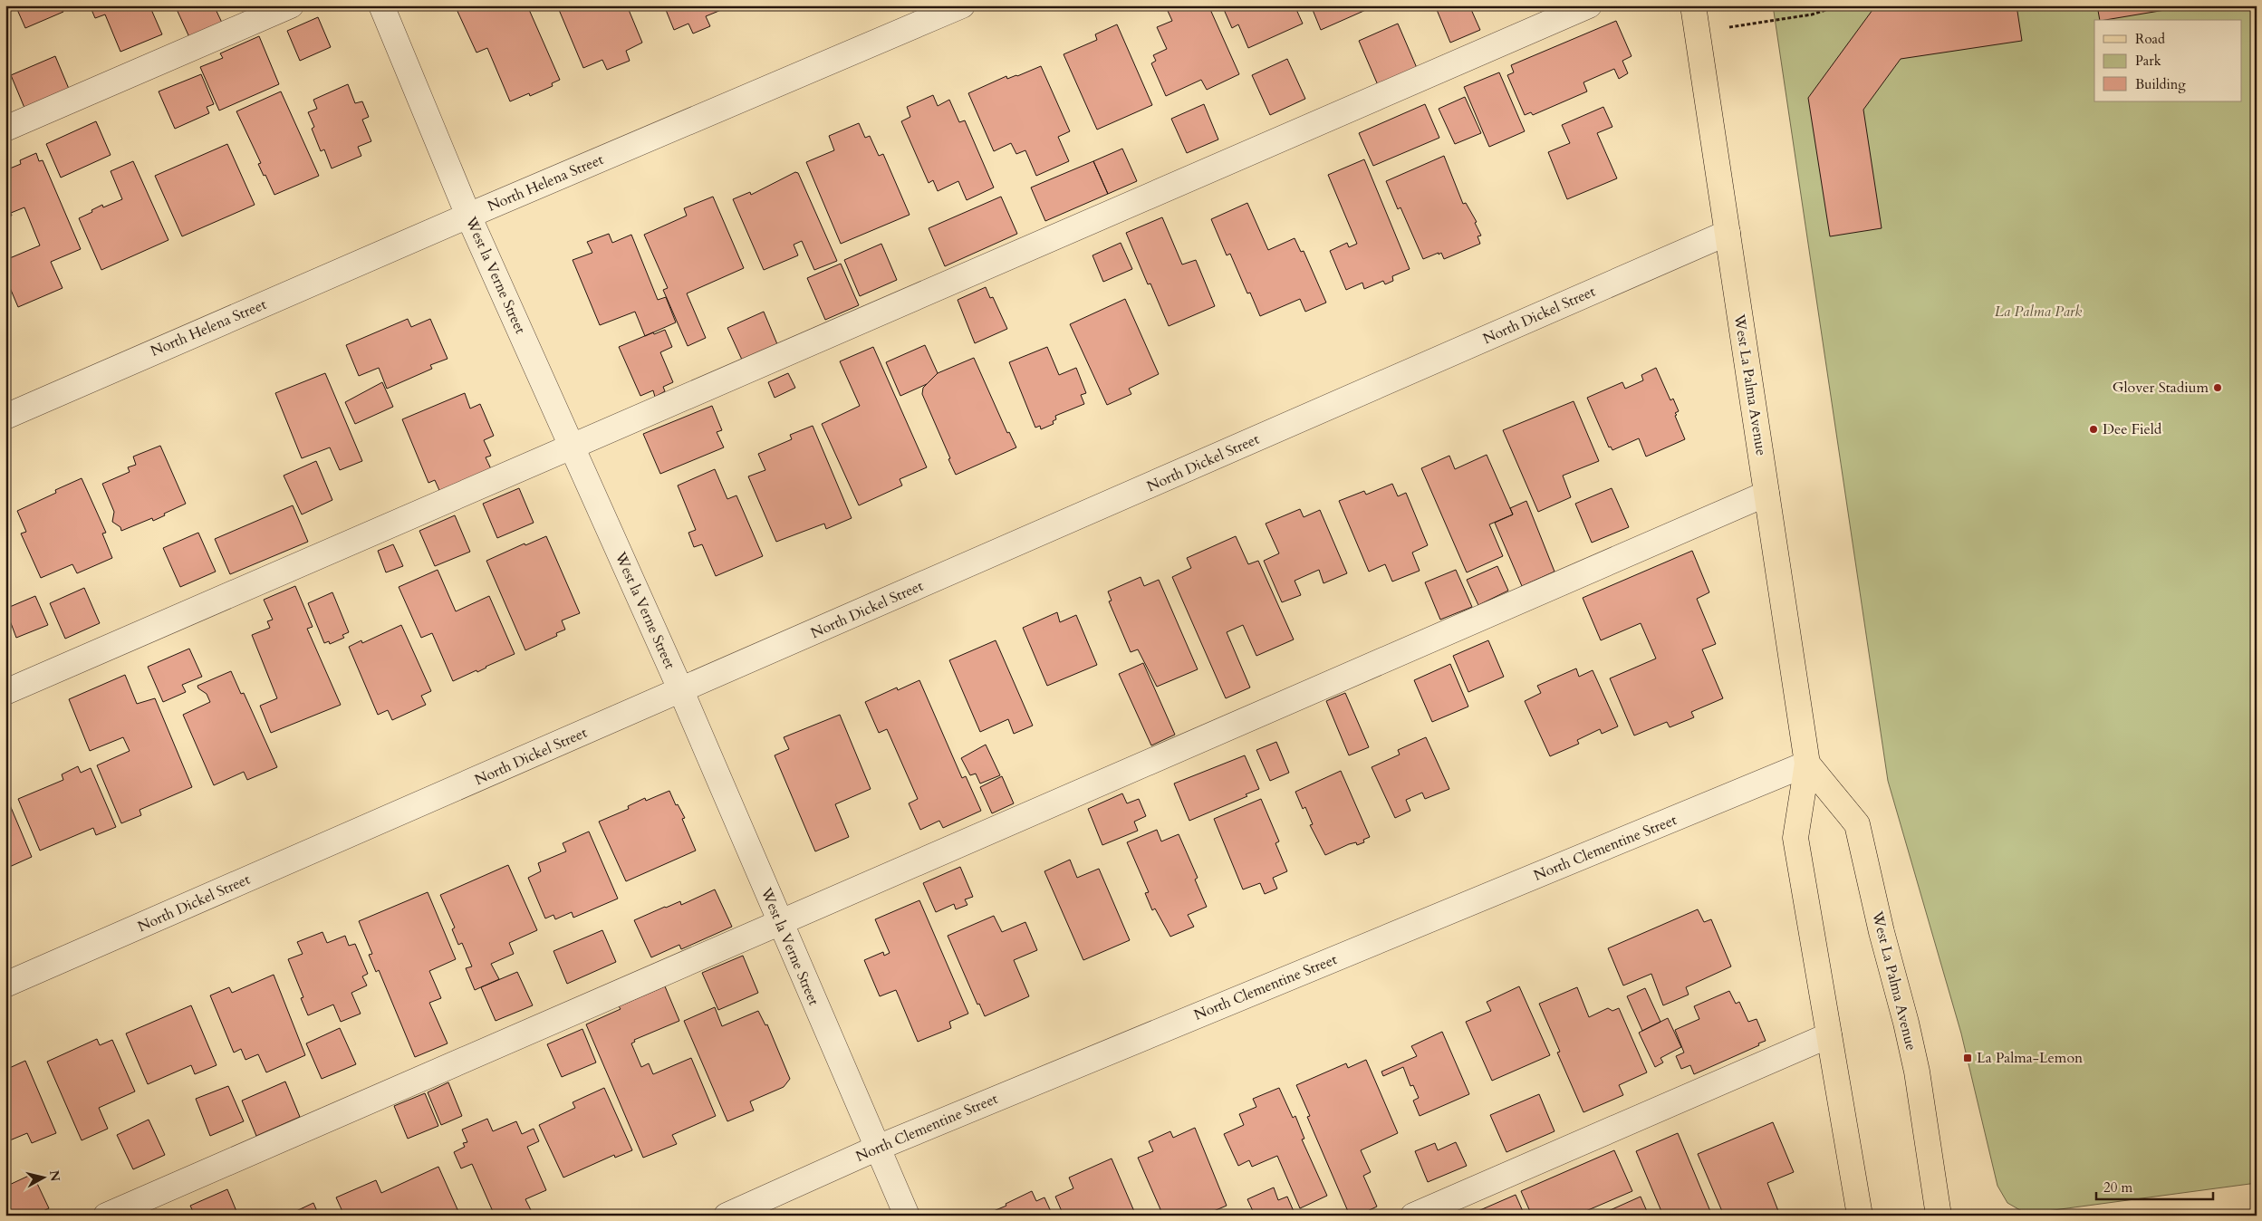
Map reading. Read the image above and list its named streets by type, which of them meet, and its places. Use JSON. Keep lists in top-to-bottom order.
{
  "streets": {
    "main road": ["West La Palma Avenue"],
    "street": [
      "North Helena Street",
      "West la Verne Street",
      "North Dickel Street",
      "North Clementine Street"
    ]
  },
  "crossings": [
    ["North Helena Street", "West la Verne Street"],
    ["West la Verne Street", "North Dickel Street"],
    ["West la Verne Street", "North Clementine Street"],
    ["North Dickel Street", "West La Palma Avenue"],
    ["West La Palma Avenue", "North Clementine Street"]
  ],
  "parks": ["La Palma Park"],
  "places": {
    "other": ["Glover Stadium", "Dee Field"],
    "transit": ["La Palma-Lemon"]
  },
  "legend": ["Road", "Park", "Building"],
  "scale_bar": "20 m",
  "north": "right"
}
